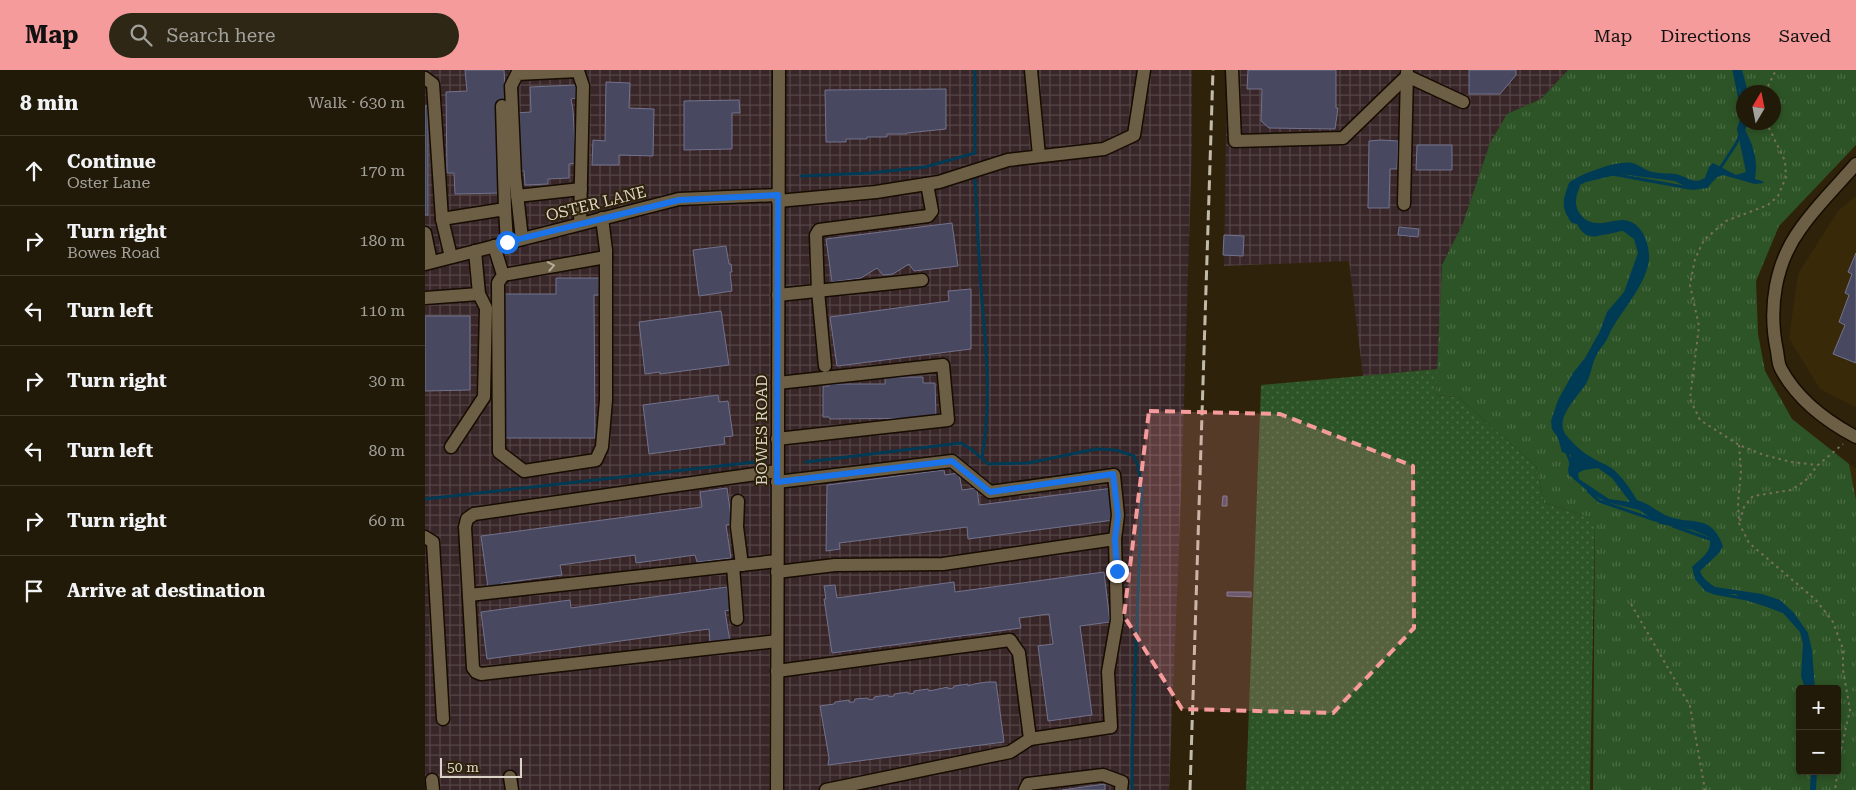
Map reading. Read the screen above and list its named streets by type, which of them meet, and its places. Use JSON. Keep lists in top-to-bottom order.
{
  "streets": {
    "street": ["OSTER LANE", "BOWES ROAD"]
  },
  "crossings": [
    ["OSTER LANE", "BOWES ROAD"]
  ],
  "scale_bar": "50 m",
  "north": "top",
  "page": {
    "header": "Map",
    "search": "Search here",
    "nav": ["Map", "Directions", "Saved"],
    "heading": ["8 min", "Walk · 630 m"],
    "list": [
      ["Continue", "Oster Lane", "170 m"],
      ["Turn right", "Bowes Road", "180 m"],
      ["Turn left", "110 m"],
      ["Turn right", "30 m"],
      ["Turn left", "80 m"],
      ["Turn right", "60 m"],
      "Arrive at destination"
    ],
    "map_buttons": ["+", "−"],
    "scale": "50 m"
  }
}
